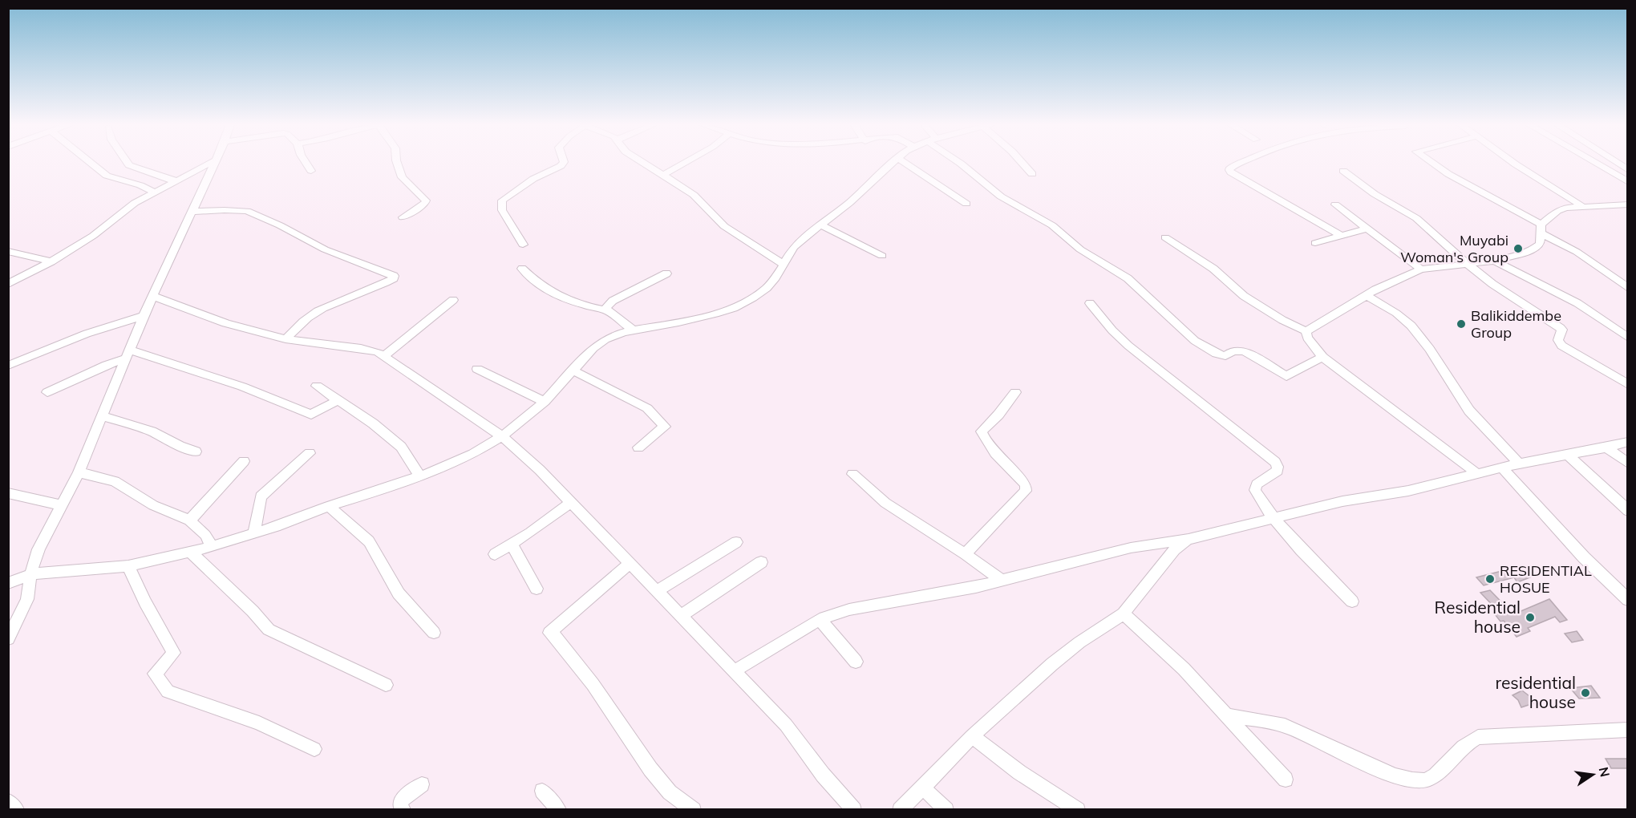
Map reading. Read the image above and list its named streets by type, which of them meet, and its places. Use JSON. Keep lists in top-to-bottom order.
{
  "places": [
    "Muyabi Woman's Group",
    "Balikiddembe Group",
    "RESIDENTIAL HOSUE",
    "Residential house",
    "residential house"
  ],
  "north": "right"
}
